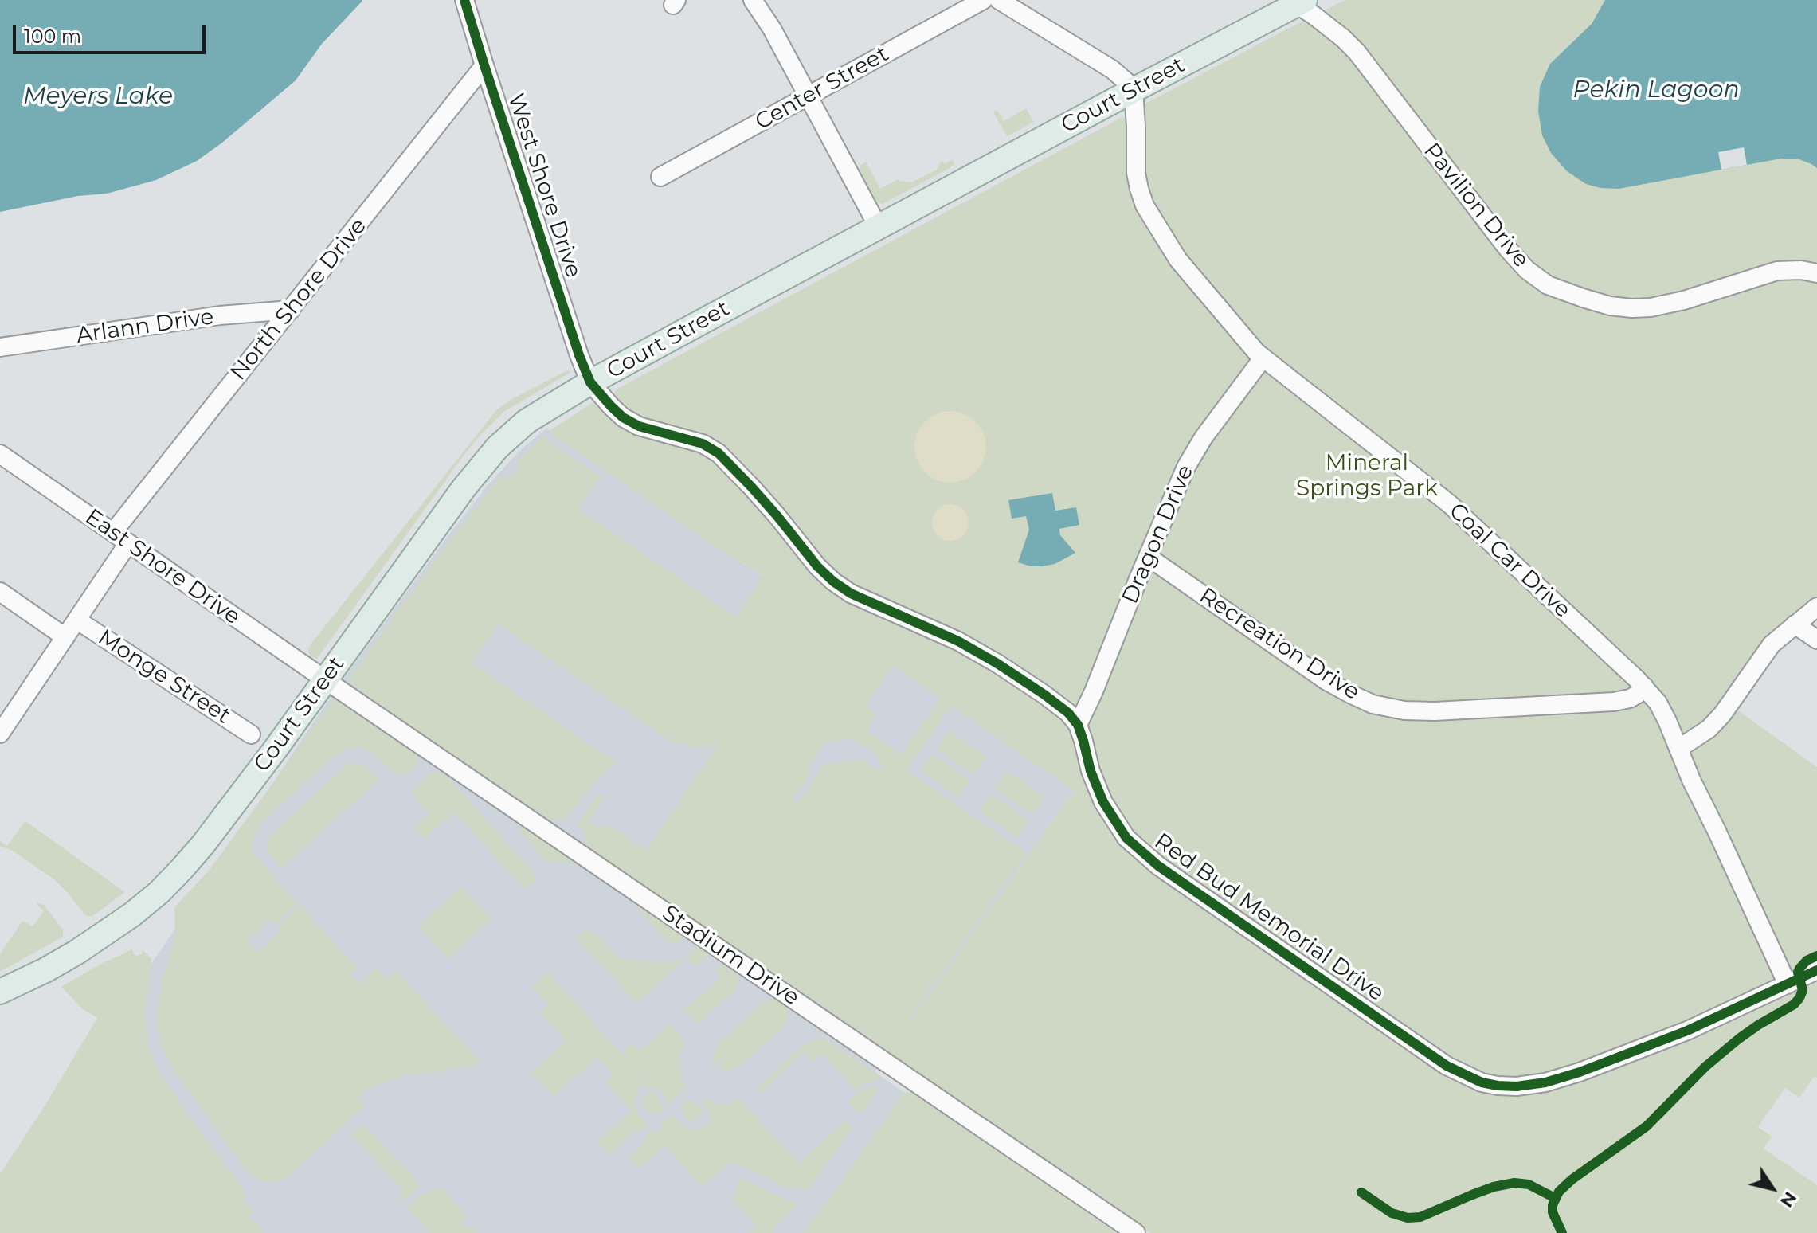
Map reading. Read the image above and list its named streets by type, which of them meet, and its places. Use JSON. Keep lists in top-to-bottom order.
{
  "streets": {
    "main road": ["Court Street"],
    "street": [
      "Center Street",
      "West Shore Drive",
      "Pavilion Drive",
      "North Shore Drive",
      "Arlann Drive",
      "Dragon Drive",
      "Coal Car Drive",
      "East Shore Drive",
      "Recreation Drive",
      "Monge Street",
      "Red Bud Memorial Drive",
      "Stadium Drive"
    ]
  },
  "crossings": [
    ["Court Street", "West Shore Drive"],
    ["Court Street", "Pavilion Drive"],
    ["Court Street", "Coal Car Drive"],
    ["Court Street", "East Shore Drive"],
    ["Court Street", "Red Bud Memorial Drive"],
    ["Court Street", "Stadium Drive"],
    ["West Shore Drive", "North Shore Drive"],
    ["West Shore Drive", "Red Bud Memorial Drive"],
    ["North Shore Drive", "Arlann Drive"],
    ["North Shore Drive", "East Shore Drive"],
    ["Dragon Drive", "Coal Car Drive"],
    ["Dragon Drive", "Recreation Drive"],
    ["Dragon Drive", "Red Bud Memorial Drive"],
    ["Coal Car Drive", "Recreation Drive"],
    ["Coal Car Drive", "Red Bud Memorial Drive"],
    ["East Shore Drive", "Stadium Drive"]
  ],
  "water": ["Pekin Lagoon", "Meyers Lake"],
  "parks": ["Mineral Springs Park"],
  "scale_bar": "100 m",
  "north": "bottom right"
}
